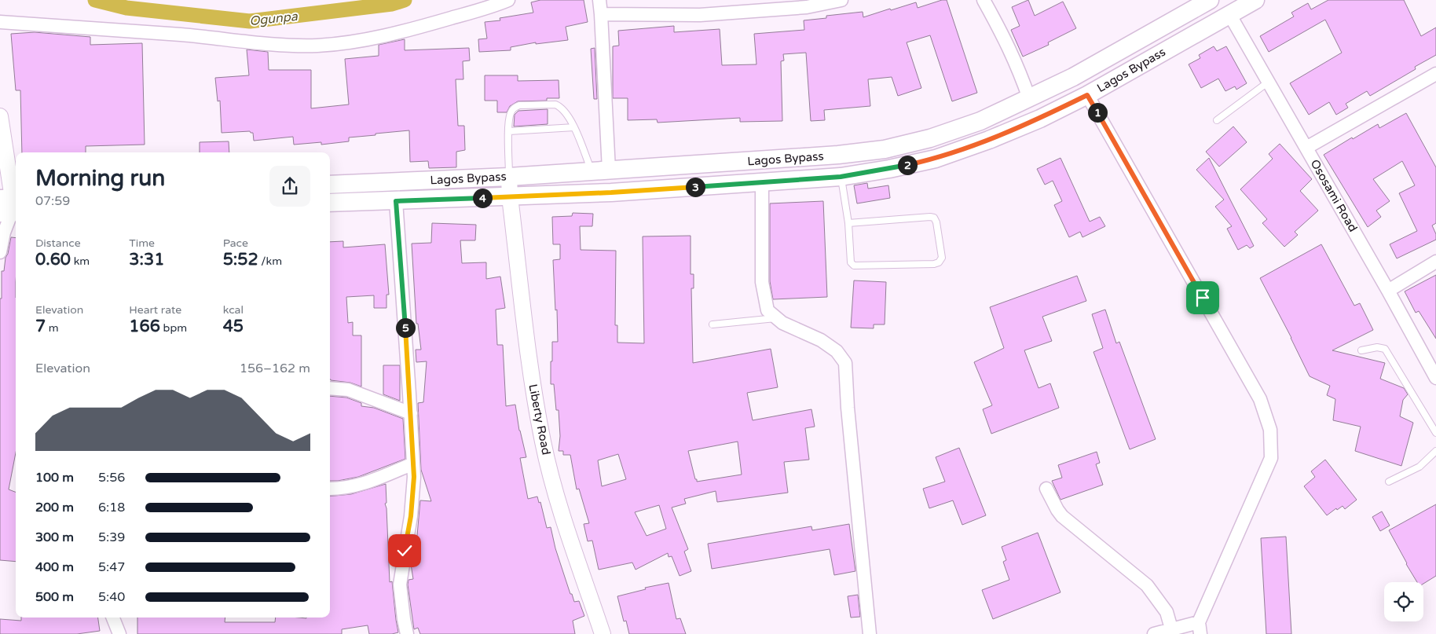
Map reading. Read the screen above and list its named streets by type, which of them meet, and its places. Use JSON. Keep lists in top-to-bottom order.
{
  "streets": {
    "main road": ["Lagos Bypass"],
    "street": ["Ososami Road", "Liberty Road"]
  },
  "crossings": [
    ["Lagos Bypass", "Ososami Road"],
    ["Lagos Bypass", "Liberty Road"]
  ],
  "water": ["Ogunpa"],
  "page": {
    "pins": [
      "1",
      "2",
      "3",
      "4",
      "5"
    ],
    "heading": ["Morning run", "07:59"],
    "stats": [
      ["Distance", "0.60 km"],
      ["Time", "3:31"],
      ["Pace", "5:52 /km"],
      ["Elevation", "7 m"],
      ["Heart rate", "166 bpm"],
      ["kcal", "45"]
    ],
    "chart": ["Elevation", "156–162 m"],
    "list": [
      {
        "name": "100 m",
        "note": "5:56"
      },
      {
        "name": "200 m",
        "note": "6:18"
      },
      {
        "name": "300 m",
        "note": "5:39"
      },
      {
        "name": "400 m",
        "note": "5:47"
      },
      {
        "name": "500 m",
        "note": "5:40"
      }
    ]
  }
}
